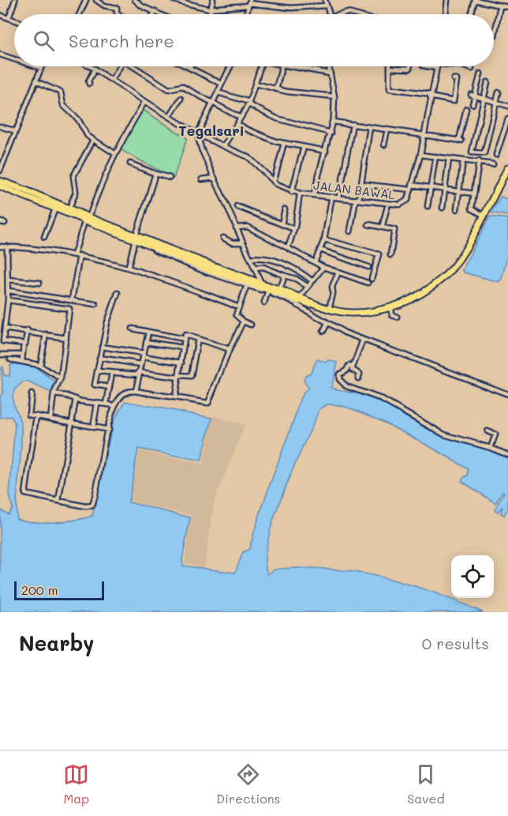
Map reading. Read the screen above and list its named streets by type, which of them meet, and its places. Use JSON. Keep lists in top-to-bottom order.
{
  "streets": {
    "street": ["JALAN BAWAL"]
  },
  "districts": ["Tegalsari"],
  "scale_bar": "200 m",
  "page": {
    "search": "Search here",
    "scale": "200 m",
    "heading": ["Nearby", "0 results"],
    "nav": ["Map", "Directions", "Saved"]
  }
}
